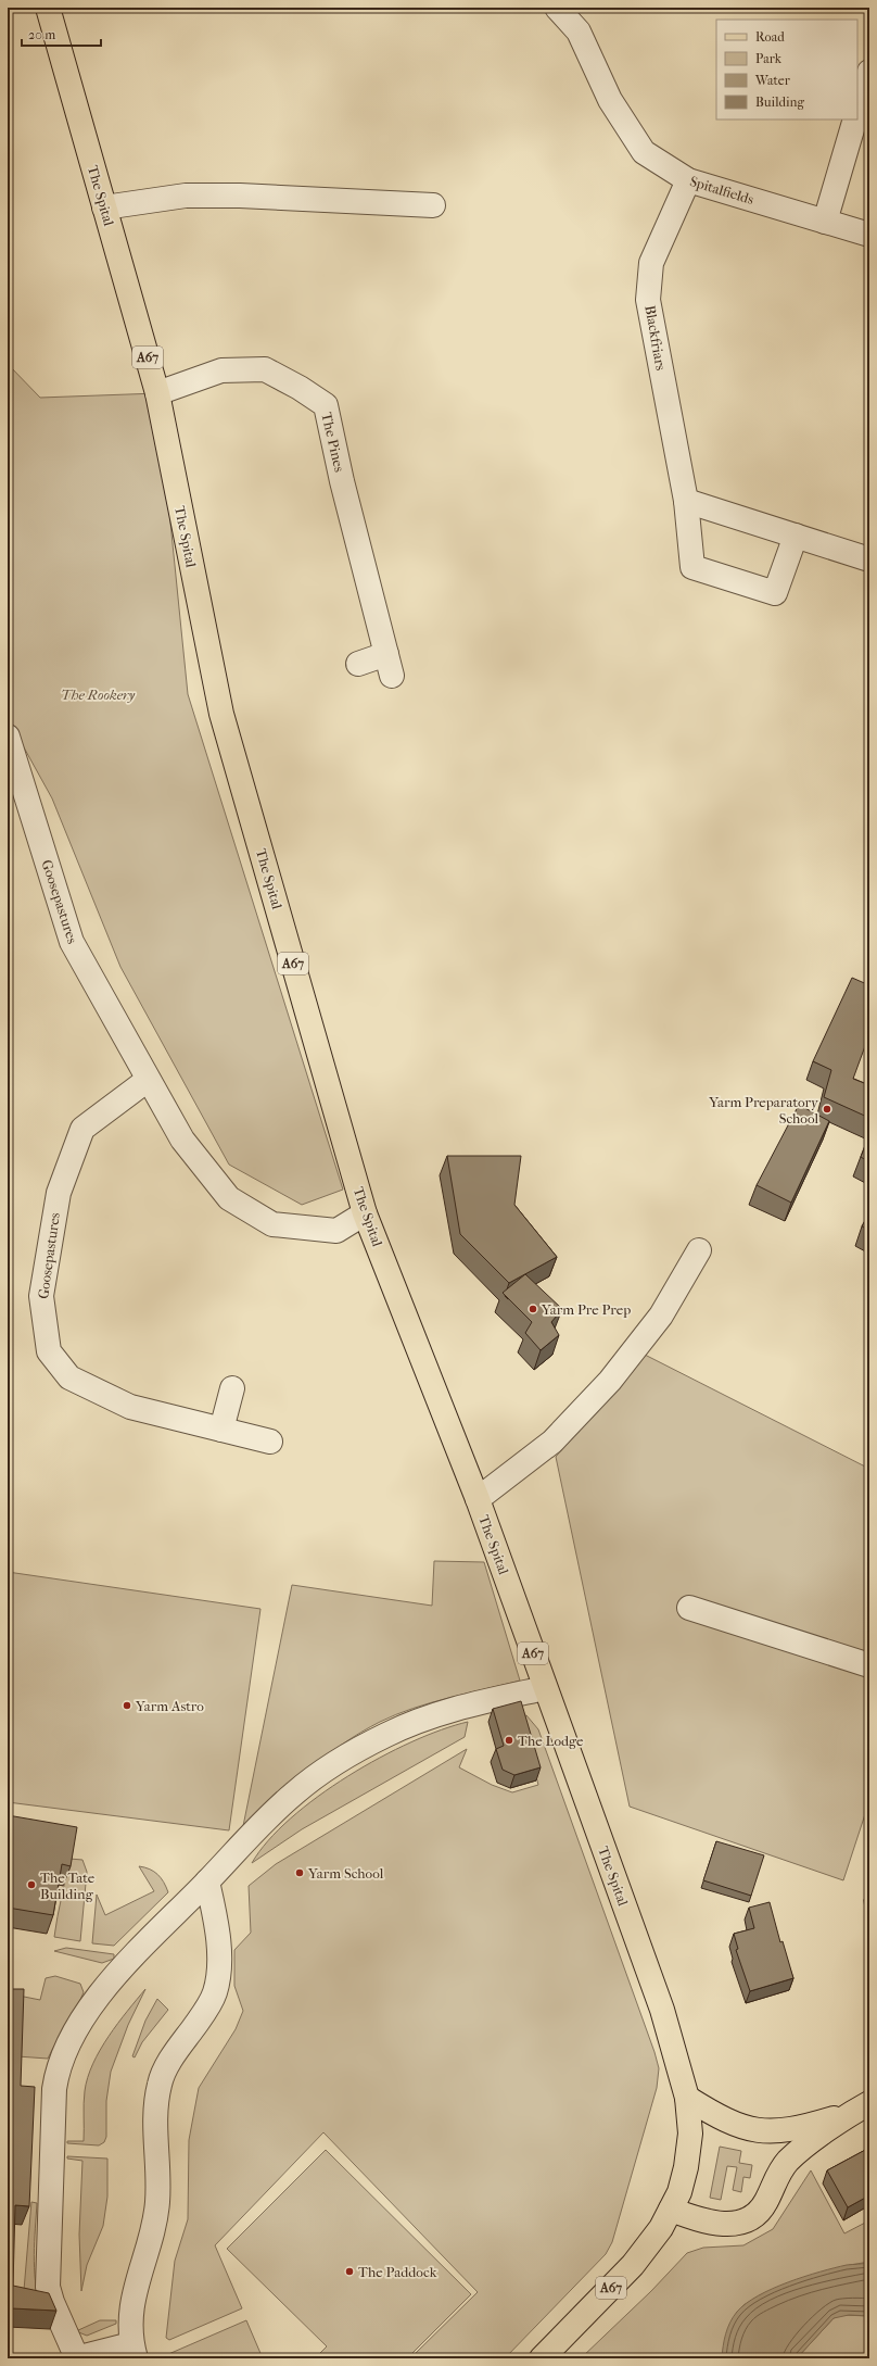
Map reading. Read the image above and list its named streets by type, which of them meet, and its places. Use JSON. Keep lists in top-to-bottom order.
{
  "streets": {
    "main road": ["The Spital", "A67"],
    "street": [
      "Spitalfields",
      "Blackfriars",
      "The Pines",
      "Goosepastures"
    ]
  },
  "crossings": [
    ["Spitalfields", "Blackfriars"],
    ["The Spital", "The Pines"],
    ["The Spital", "Goosepastures"]
  ],
  "parks": ["The Rookery"],
  "places": [
    "Yarm Preparatory School",
    "Yarm Pre Prep",
    "Yarm Astro",
    "The Lodge",
    "Yarm School",
    "The Tate Building",
    "The Paddock"
  ],
  "legend": [
    "Road",
    "Park",
    "Water",
    "Building"
  ],
  "scale_bar": "20 m"
}
